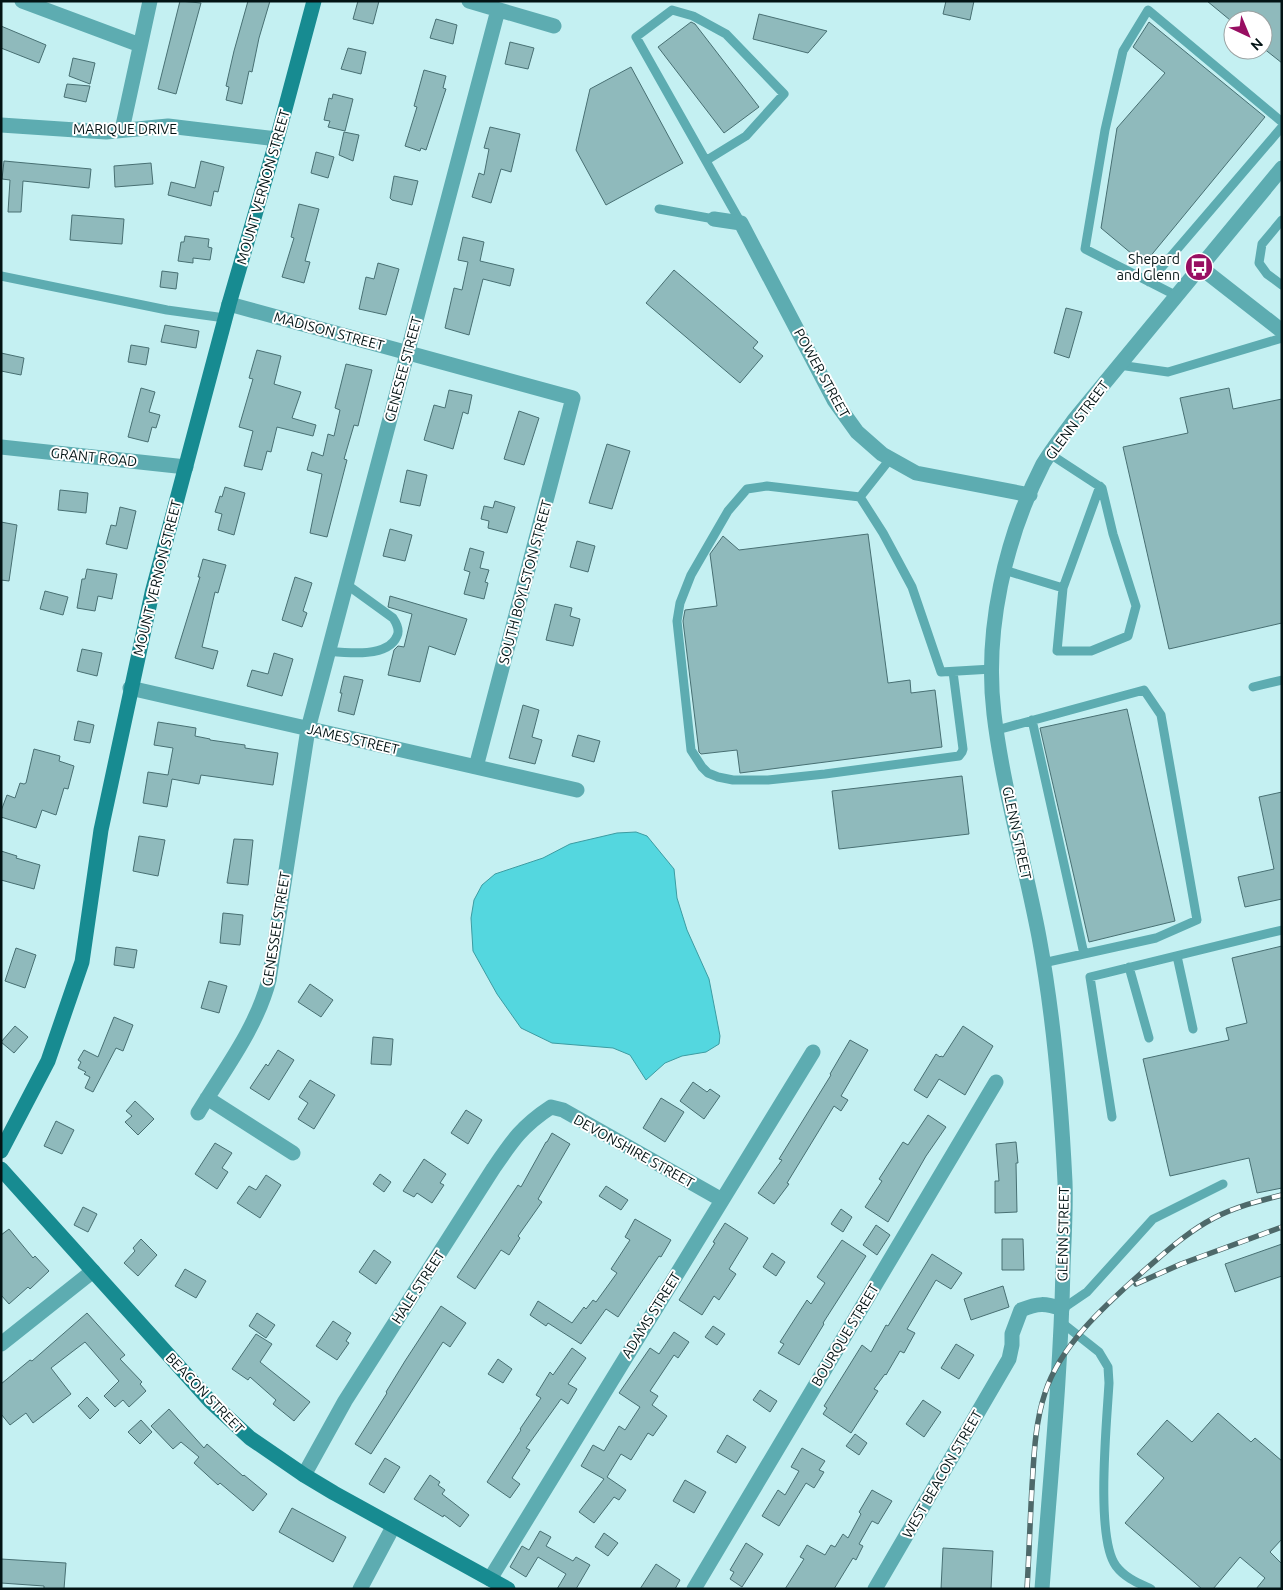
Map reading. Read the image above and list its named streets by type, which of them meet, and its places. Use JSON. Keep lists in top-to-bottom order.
{
  "streets": {
    "main road": ["MOUNT VERNON STREET", "BEACON STREET"],
    "street": [
      "MARIQUE DRIVE",
      "MADISON STREET",
      "GENESEE STREET",
      "POWER STREET",
      "GLENN STREET",
      "GRANT ROAD",
      "SOUTH BOYLSTON STREET",
      "JAMES STREET",
      "GENESSEE STREET",
      "DEVONSHIRE STREET",
      "HALE STREET",
      "ADAMS STREET",
      "BOURQUE STREET",
      "WEST BEACON STREET"
    ]
  },
  "crossings": [
    ["MARIQUE DRIVE", "MOUNT VERNON STREET"],
    ["MOUNT VERNON STREET", "MADISON STREET"],
    ["MOUNT VERNON STREET", "GRANT ROAD"],
    ["MOUNT VERNON STREET", "JAMES STREET"],
    ["MADISON STREET", "GENESEE STREET"],
    ["MADISON STREET", "SOUTH BOYLSTON STREET"],
    ["GENESEE STREET", "JAMES STREET"],
    ["GENESEE STREET", "GENESSEE STREET"],
    ["POWER STREET", "GLENN STREET"],
    ["GLENN STREET", "WEST BEACON STREET"],
    ["SOUTH BOYLSTON STREET", "JAMES STREET"],
    ["JAMES STREET", "GENESSEE STREET"],
    ["DEVONSHIRE STREET", "HALE STREET"],
    ["DEVONSHIRE STREET", "ADAMS STREET"],
    ["HALE STREET", "BEACON STREET"],
    ["ADAMS STREET", "BEACON STREET"]
  ],
  "places": {
    "bus stop": ["Shepard and Glenn"]
  },
  "north": "bottom right"
}
